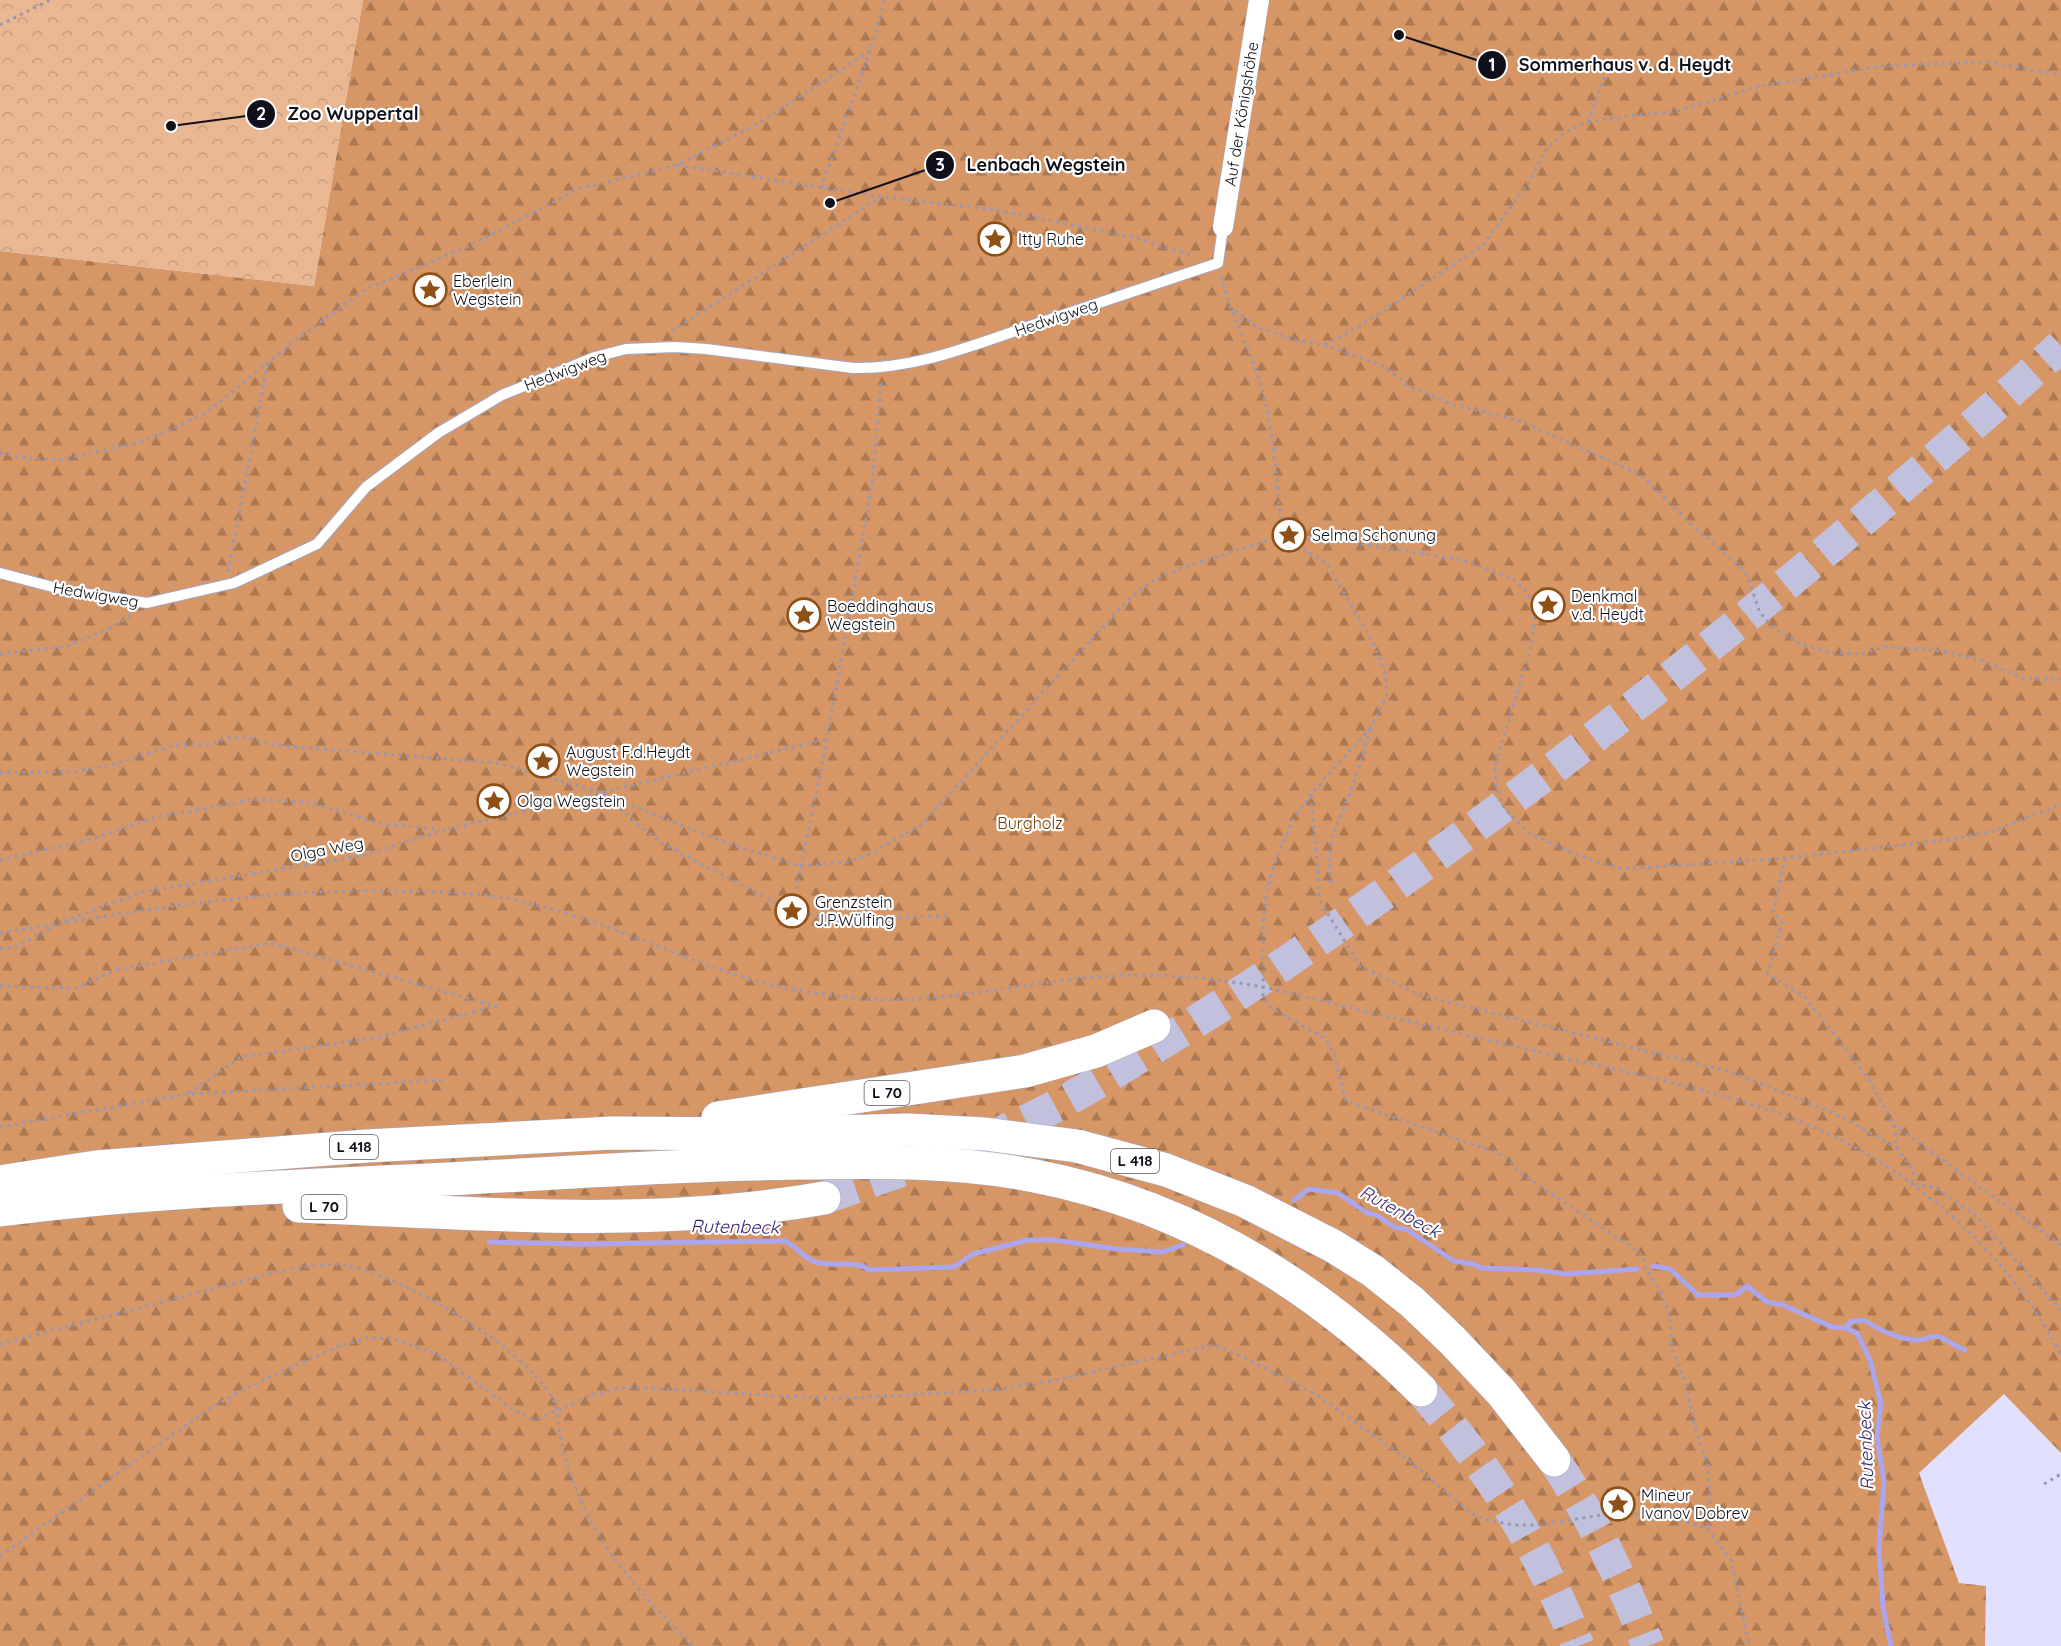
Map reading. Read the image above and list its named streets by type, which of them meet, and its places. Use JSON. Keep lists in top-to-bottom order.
{
  "streets": {
    "highway": ["L 70", "L 418"],
    "street": ["Auf der Königshöhe"],
    "lane": ["Hedwigweg"],
    "path": ["Olga Weg"]
  },
  "crossings": [
    ["L 70", "L 418"]
  ],
  "water": ["Rutenbeck"],
  "parks": ["Burgholz"],
  "places": {
    "other": ["Sommerhaus v. d. Heydt", "Zoo Wuppertal", "Lenbach Wegstein"],
    "place": [
      "Itty Ruhe",
      "Eberlein Wegstein",
      "Selma Schonung",
      "Denkmal v.d. Heydt",
      "Boeddinghaus Wegstein",
      "August F.d.Heydt Wegstein",
      "Olga Wegstein",
      "Grenzstein J.P.Wülfing",
      "Mineur Ivanov Dobrev"
    ]
  }
}
